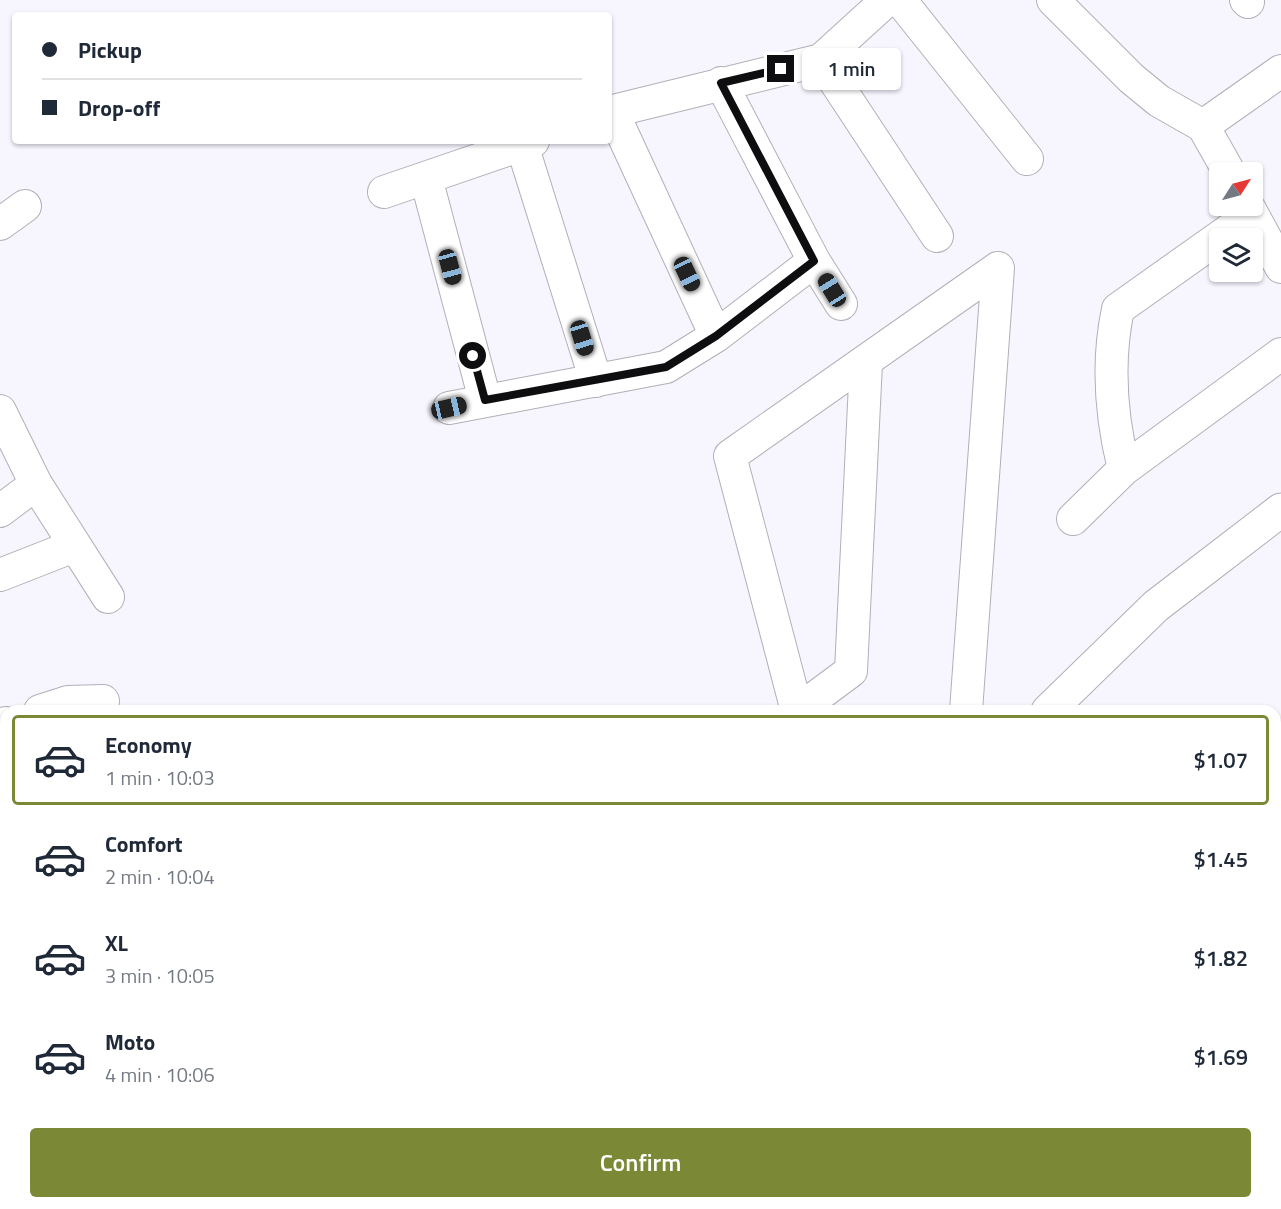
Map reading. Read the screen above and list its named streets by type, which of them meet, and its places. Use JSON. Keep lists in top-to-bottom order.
{
  "north": "top right",
  "page": {
    "banner": ["Pickup", "Drop-off"],
    "bubble": "1 min",
    "list": [
      {
        "name": "Economy",
        "note": "1 min · 10:03",
        "value": "$1.07"
      },
      {
        "name": "Comfort",
        "note": "2 min · 10:04",
        "value": "$1.45"
      },
      {
        "name": "XL",
        "note": "3 min · 10:05",
        "value": "$1.82"
      },
      {
        "name": "Moto",
        "note": "4 min · 10:06",
        "value": "$1.69"
      }
    ],
    "buttons": "Confirm"
  }
}
